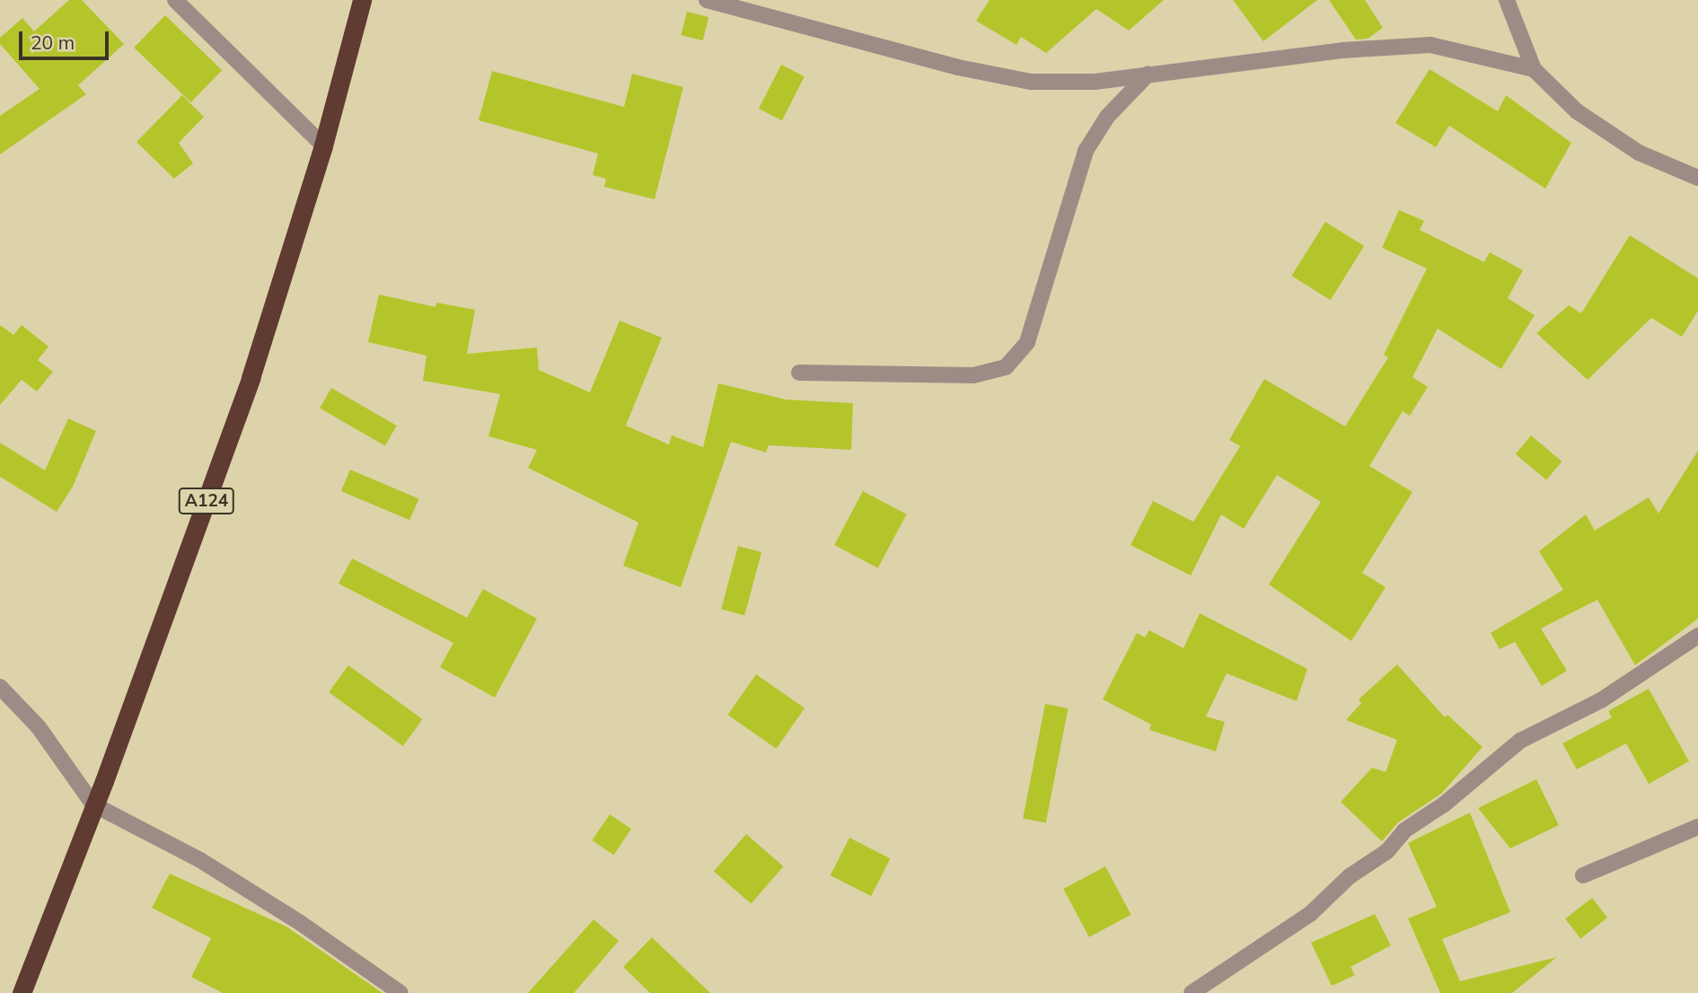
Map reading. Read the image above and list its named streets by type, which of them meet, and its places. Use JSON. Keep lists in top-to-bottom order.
{
  "streets": {
    "highway": ["A124"]
  },
  "scale_bar": "20 m"
}
